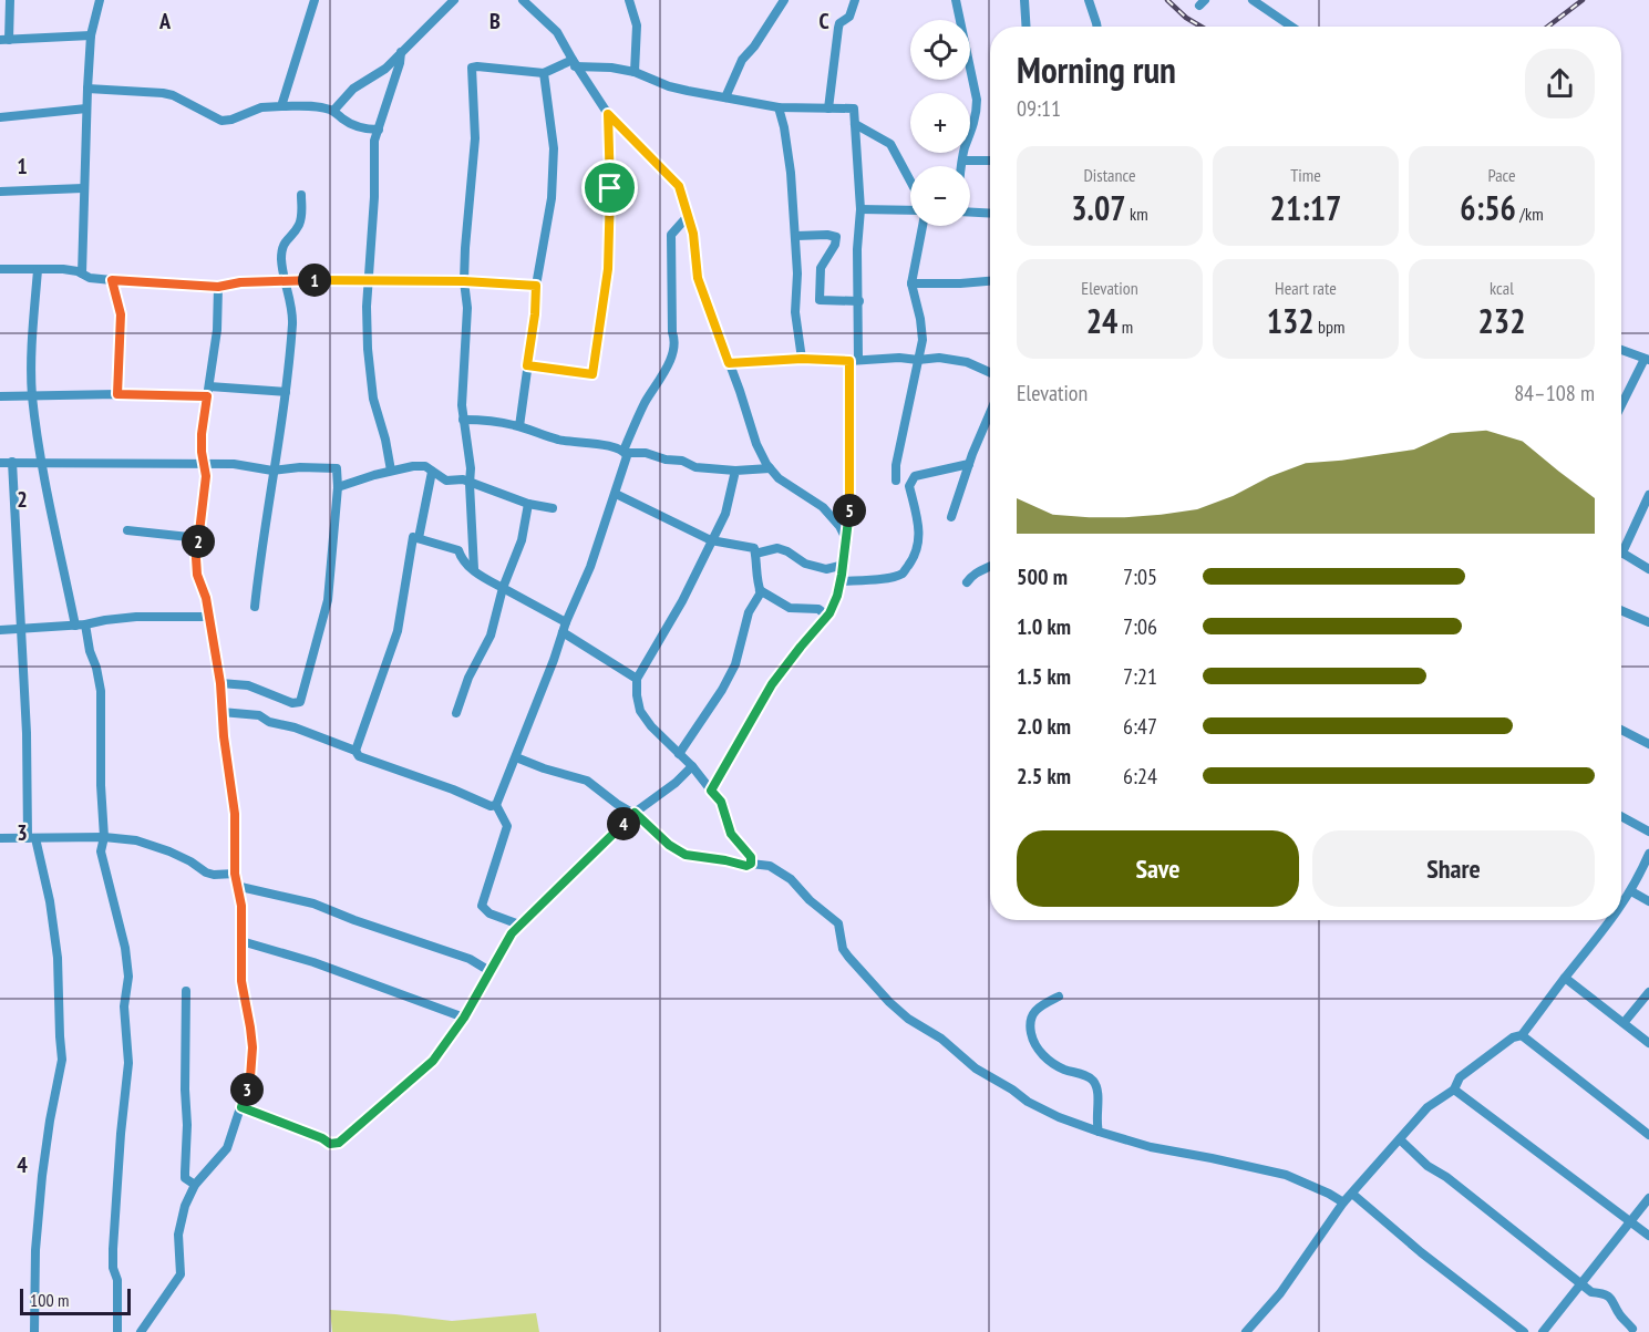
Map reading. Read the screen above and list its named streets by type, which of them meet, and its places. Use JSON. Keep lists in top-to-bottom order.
{
  "scale_bar": "100 m",
  "page": {
    "map_buttons": ["+", "−"],
    "heading": ["Morning run", "09:11"],
    "stats": [
      ["Distance", "3.07 km"],
      ["Time", "21:17"],
      ["Pace", "6:56 /km"],
      ["Elevation", "24 m"],
      ["Heart rate", "132 bpm"],
      ["kcal", "232"]
    ],
    "pins": [
      "1",
      "5",
      "2",
      "4",
      "3"
    ],
    "chart": ["Elevation", "84–108 m"],
    "list": [
      {
        "name": "500 m",
        "note": "7:05"
      },
      {
        "name": "1.0 km",
        "note": "7:06"
      },
      {
        "name": "1.5 km",
        "note": "7:21"
      },
      {
        "name": "2.0 km",
        "note": "6:47"
      },
      {
        "name": "2.5 km",
        "note": "6:24"
      }
    ],
    "buttons": ["Save", "Share"],
    "scale": "100 m"
  },
  "grid": {
    "columns": ["A", "B", "C"],
    "rows": [
      "1",
      "2",
      "3",
      "4"
    ]
  }
}
